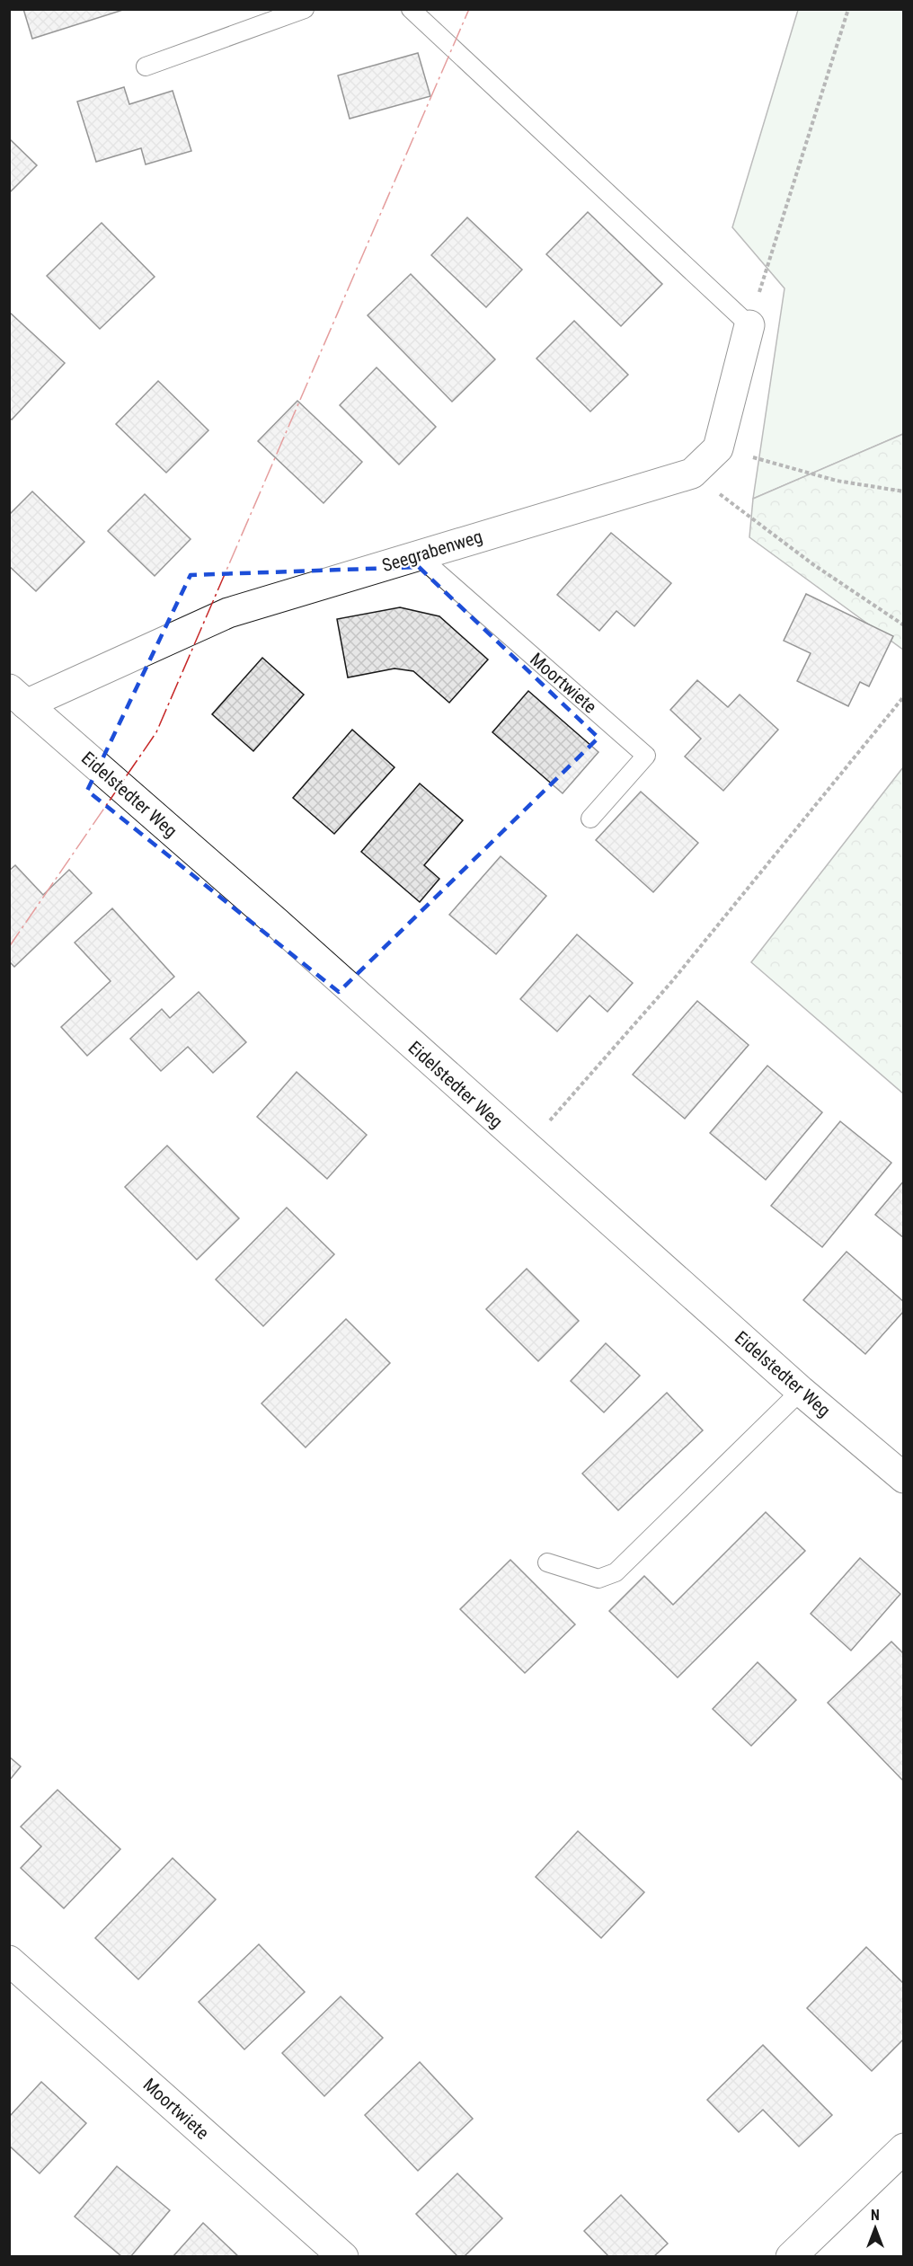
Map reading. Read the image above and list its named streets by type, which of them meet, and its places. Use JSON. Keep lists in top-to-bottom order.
{
  "streets": {
    "street": ["Seegrabenweg", "Moortwiete", "Eidelstedter Weg"]
  },
  "crossings": [
    ["Seegrabenweg", "Moortwiete"],
    ["Seegrabenweg", "Eidelstedter Weg"]
  ],
  "north": "top"
}
